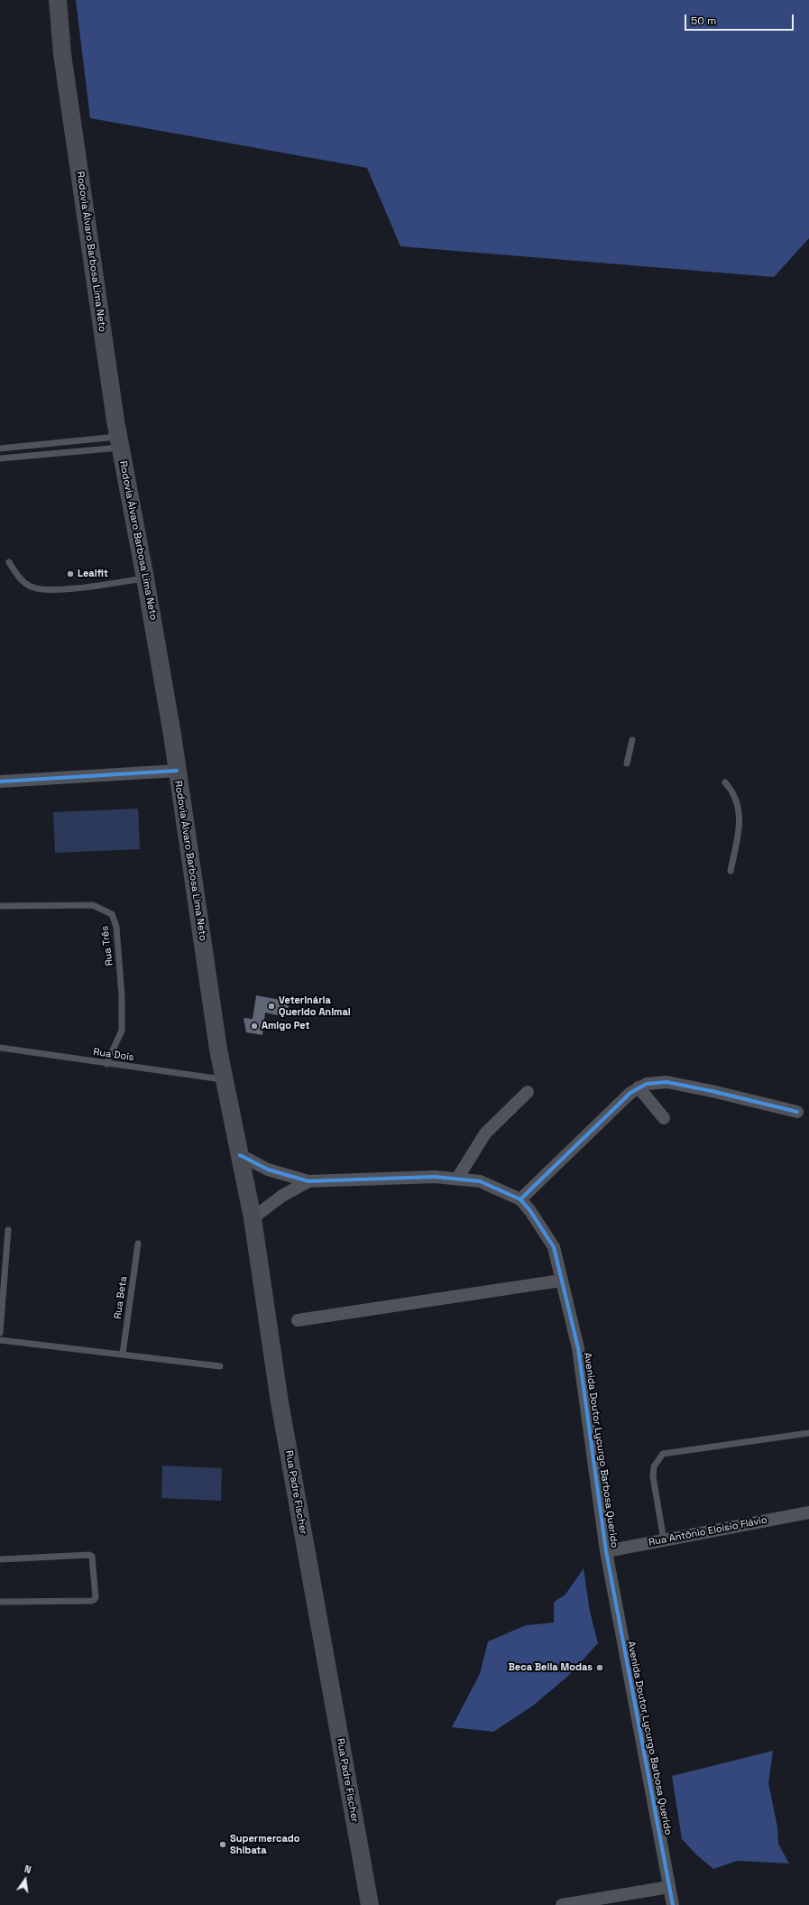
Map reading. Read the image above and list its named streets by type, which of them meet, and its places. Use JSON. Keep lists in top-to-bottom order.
{
  "streets": {
    "main road": ["Rodovia Álvaro Barbosa Lima Neto", "Rua Padre Fischer"],
    "street": ["Avenida Doutor Lycurgo Barbosa Querido", "Rua Antônio Eloísio Flávio"],
    "lane": ["Rua Três", "Rua Dois", "Rua Beta"]
  },
  "crossings": [
    ["Rodovia Álvaro Barbosa Lima Neto", "Rua Dois"],
    ["Rodovia Álvaro Barbosa Lima Neto", "Rua Padre Fischer"],
    ["Rua Três", "Rua Dois"],
    ["Rua Dois", "Rua Padre Fischer"],
    ["Avenida Doutor Lycurgo Barbosa Querido", "Rua Antônio Eloísio Flávio"]
  ],
  "places": [
    "Lealfit",
    "Veterinária Querido Animal",
    "Amigo Pet",
    "Beca Bella Modas",
    "Supermercado Shibata"
  ],
  "scale_bar": "50 m",
  "north": "top"
}
